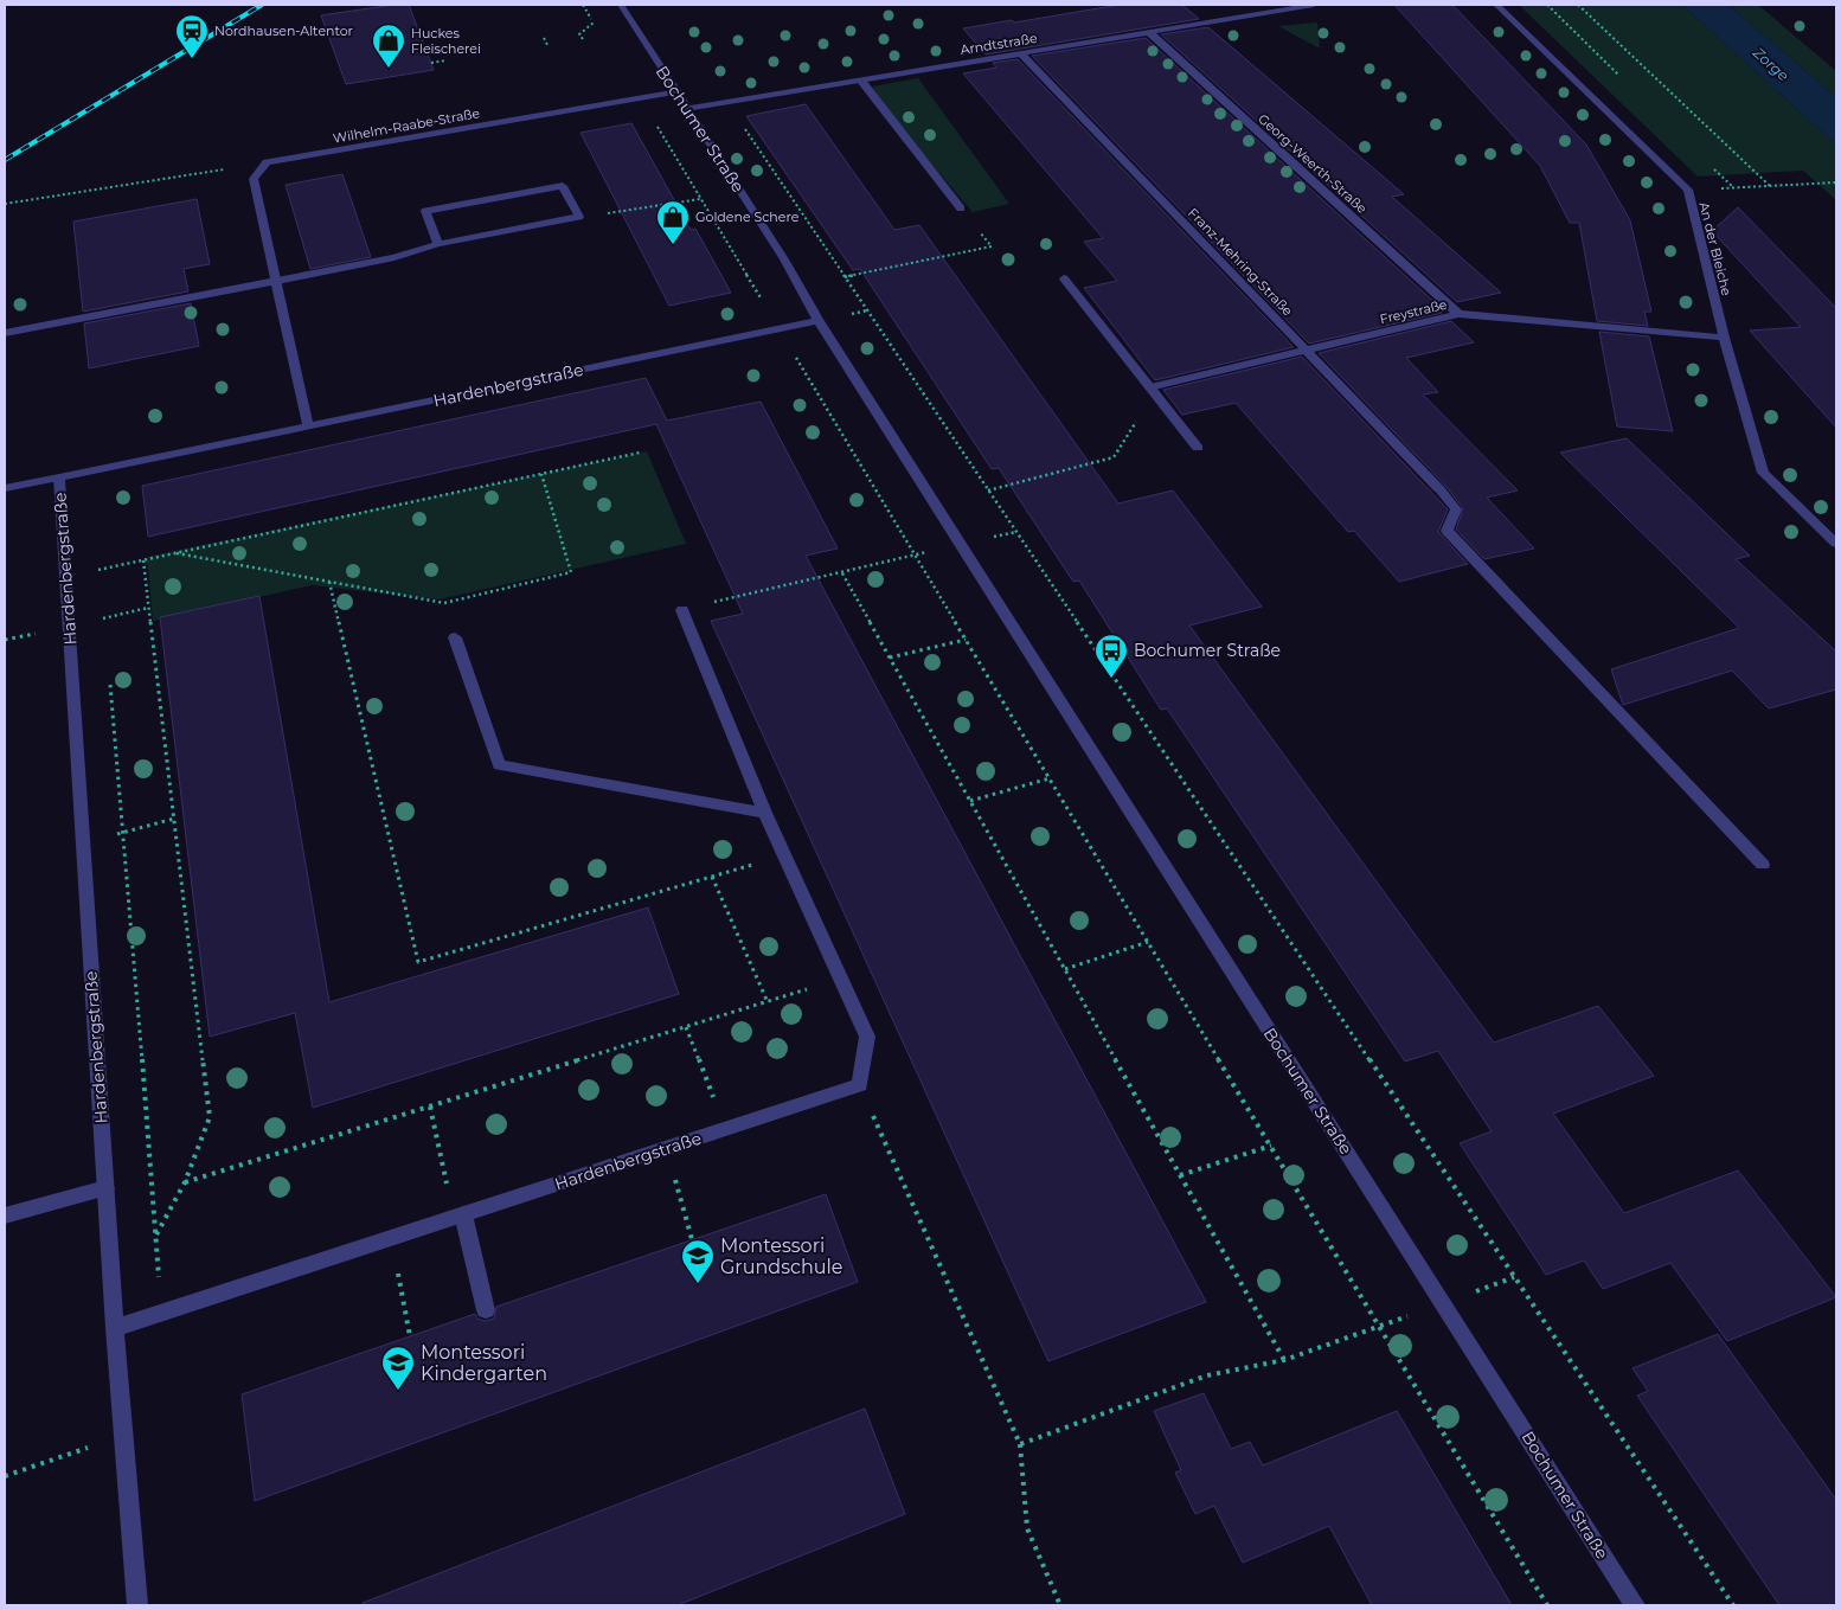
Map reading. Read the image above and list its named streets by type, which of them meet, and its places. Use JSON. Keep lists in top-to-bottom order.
{
  "streets": {
    "street": [
      "Arndtstraße",
      "Wilhelm-Raabe-Straße",
      "Bochumer Straße",
      "Georg-Weerth-Straße",
      "An der Bleiche",
      "Franz-Mehring-Straße",
      "Freystraße",
      "Hardenbergstraße"
    ]
  },
  "crossings": [
    ["Arndtstraße", "Bochumer Straße"],
    ["Arndtstraße", "Georg-Weerth-Straße"],
    ["Arndtstraße", "Franz-Mehring-Straße"],
    ["Wilhelm-Raabe-Straße", "Bochumer Straße"],
    ["Bochumer Straße", "Hardenbergstraße"],
    ["Georg-Weerth-Straße", "Freystraße"],
    ["An der Bleiche", "Freystraße"],
    ["Franz-Mehring-Straße", "Freystraße"]
  ],
  "water": ["Zorge"],
  "places": {
    "station": ["Nordhausen-Altentor"],
    "shop": ["Huckes Fleischerei", "Goldene Schere"],
    "bus stop": ["Bochumer Straße"],
    "school or university": ["Montessori Grundschule", "Montessori Kindergarten"]
  }
}
